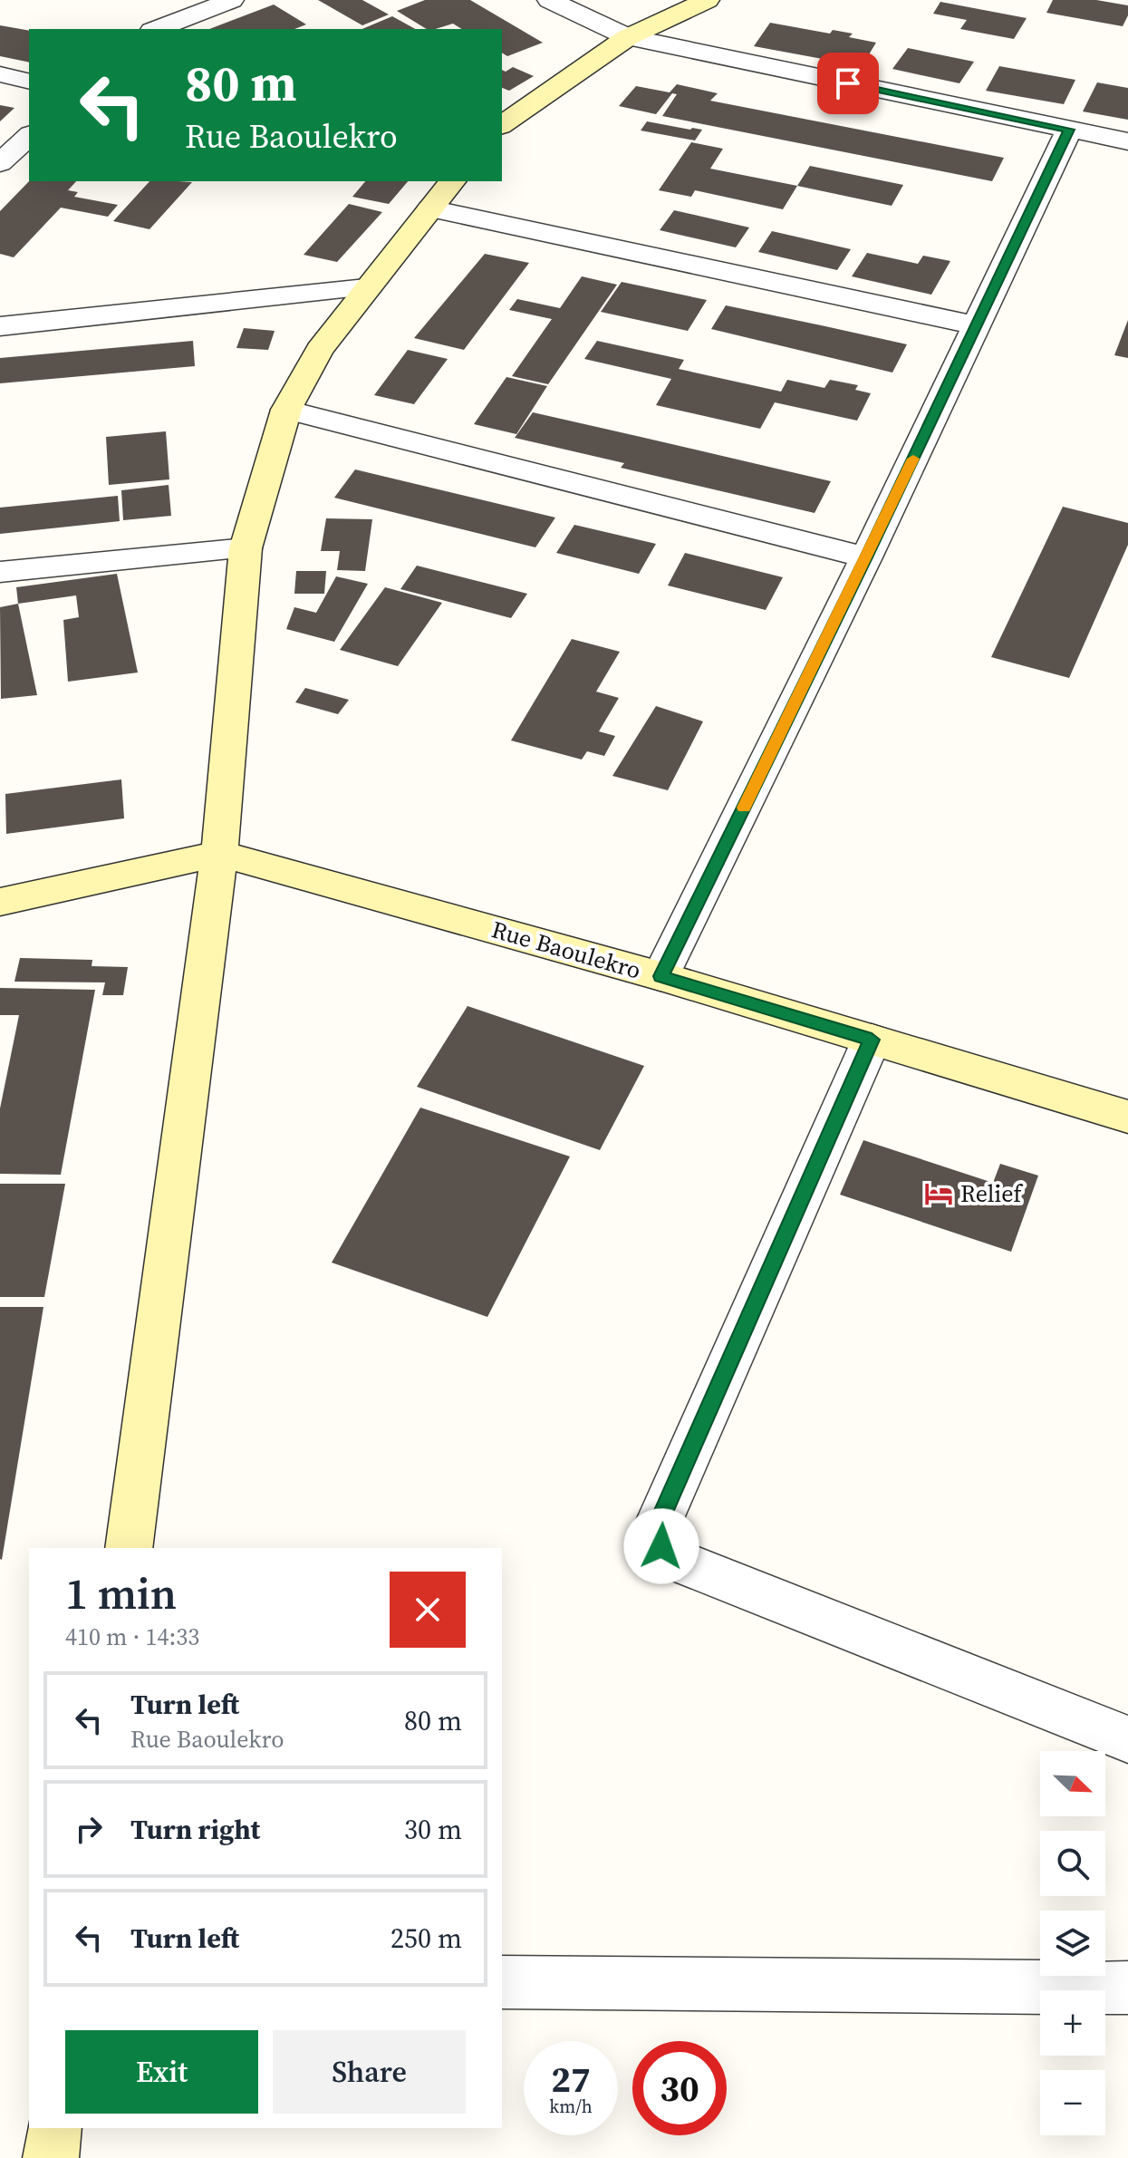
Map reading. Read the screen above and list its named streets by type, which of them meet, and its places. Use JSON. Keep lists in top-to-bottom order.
{
  "streets": {
    "street": ["Rue Baoulekro"]
  },
  "places": {
    "hotel": ["Relief"]
  },
  "north": "bottom right",
  "page": {
    "turn": ["80 m", "Rue Baoulekro"],
    "heading": ["1 min", "410 m · 14:33"],
    "list": [
      {
        "name": "Turn left",
        "note": "Rue Baoulekro",
        "value": "80 m"
      },
      {
        "name": "Turn right",
        "value": "30 m"
      },
      {
        "name": "Turn left",
        "value": "250 m"
      }
    ],
    "map_buttons": ["+", "−"],
    "buttons": ["Exit", "Share"],
    "speed": "27 km/h",
    "limit": "30"
  }
}
